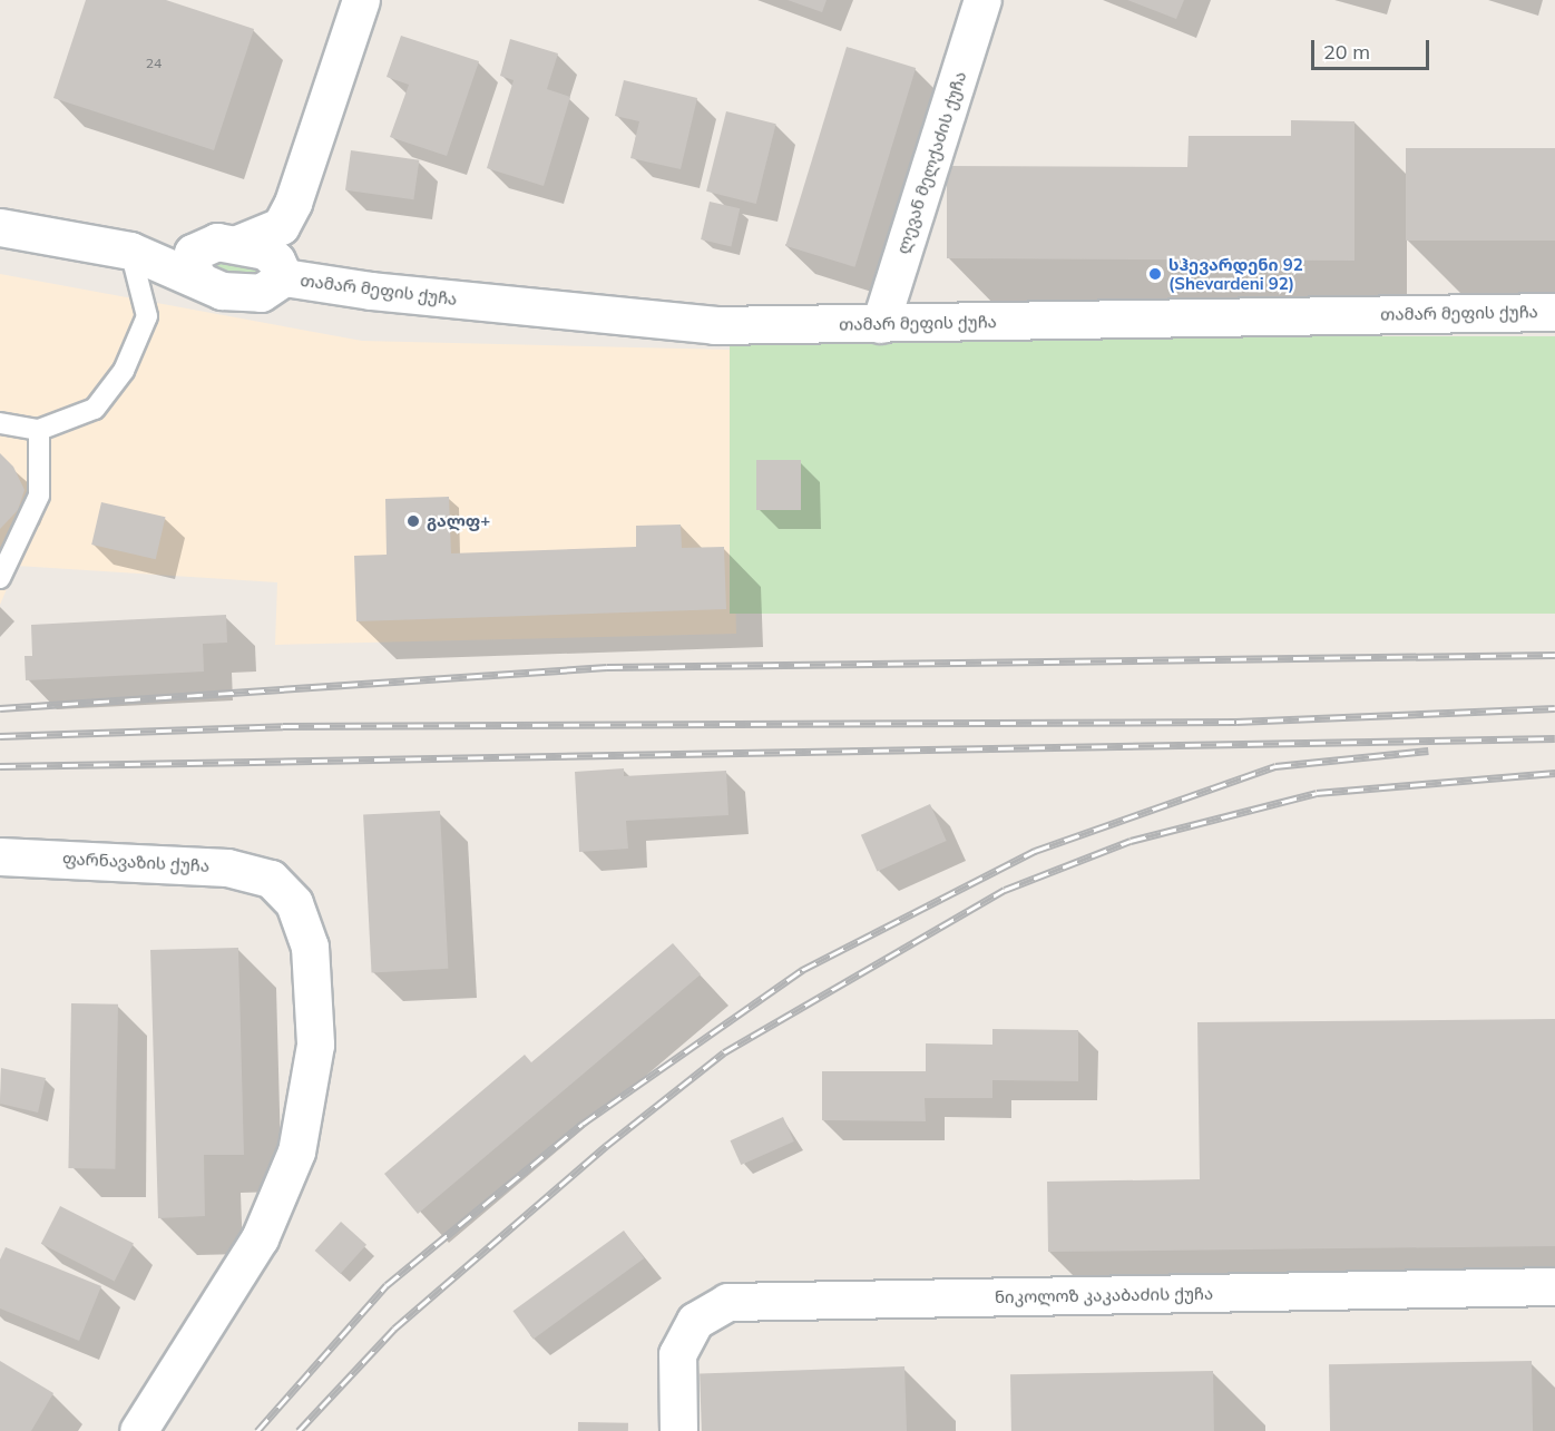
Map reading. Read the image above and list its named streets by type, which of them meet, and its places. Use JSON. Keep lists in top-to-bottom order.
{
  "streets": {
    "street": [
      "ლევან მელქაძის ქუჩა",
      "თამარ მეფის ქუჩა",
      "ფარნავაზის ქუჩა",
      "ნიკოლოზ კაკაბაძის ქუჩა"
    ]
  },
  "crossings": [
    ["ლევან მელქაძის ქუჩა", "თამარ მეფის ქუჩა"]
  ],
  "places": ["სჰევარდენი 92 (Shevardeni 92)", "გალფ+"],
  "house_numbers": ["24"],
  "scale_bar": "20 m"
}
